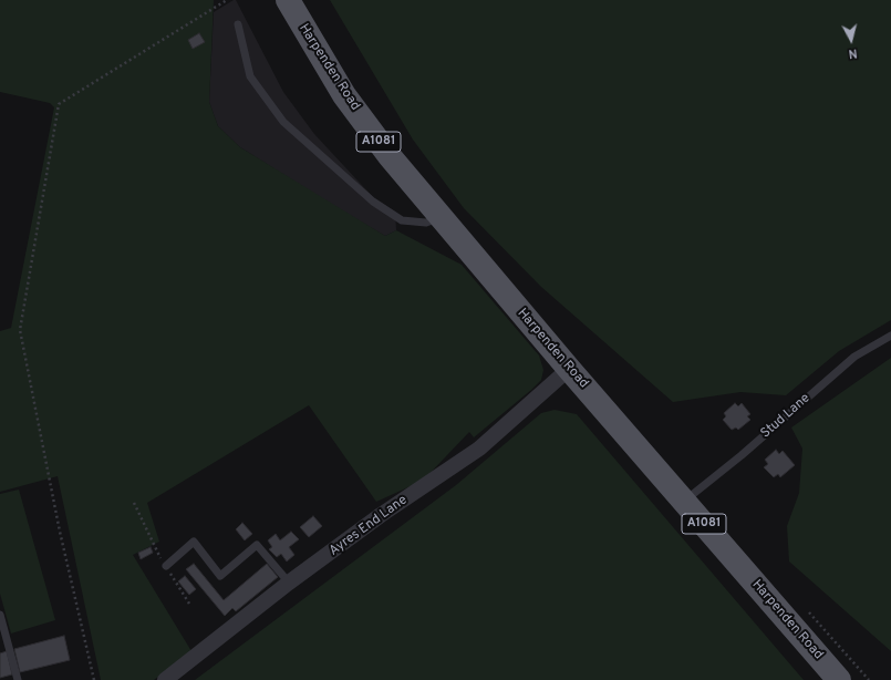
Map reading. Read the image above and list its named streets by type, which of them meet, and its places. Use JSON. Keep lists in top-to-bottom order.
{
  "streets": {
    "main road": ["Harpenden Road", "A1081"],
    "street": ["Ayres End Lane"],
    "lane": ["Stud Lane"]
  },
  "crossings": [
    ["Harpenden Road", "Stud Lane"],
    ["Harpenden Road", "Ayres End Lane"]
  ],
  "north": "bottom"
}
